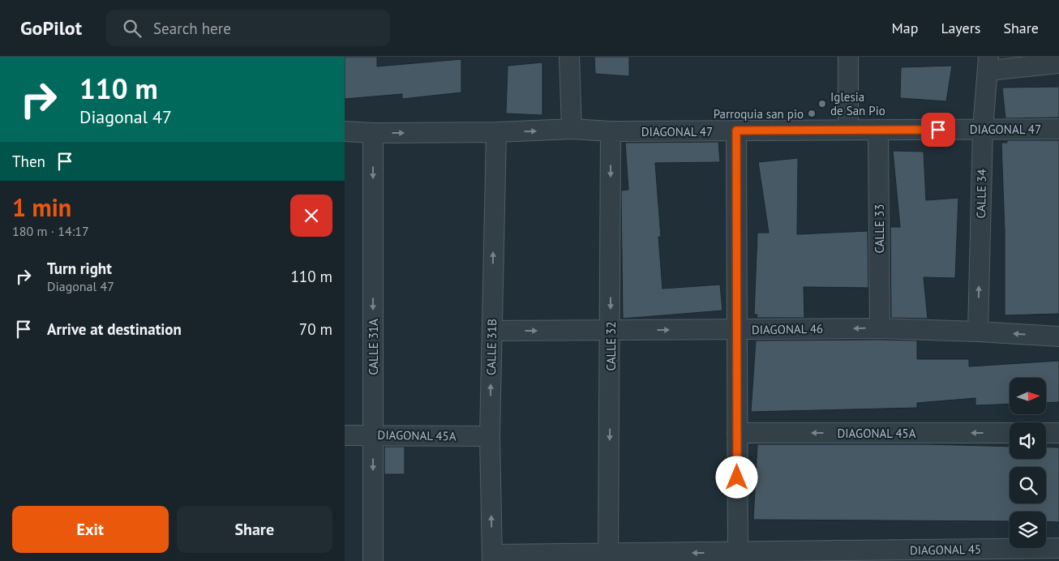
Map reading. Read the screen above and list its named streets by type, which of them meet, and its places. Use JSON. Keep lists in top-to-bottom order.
{
  "streets": {
    "street": [
      "DIAGONAL 47",
      "CALLE 34",
      "CALLE 33",
      "DIAGONAL 46",
      "CALLE 32",
      "CALLE 31A",
      "CALLE 31B",
      "DIAGONAL 45A",
      "DIAGONAL 45"
    ]
  },
  "crossings": [
    ["DIAGONAL 47", "CALLE 34"],
    ["DIAGONAL 47", "CALLE 33"],
    ["DIAGONAL 47", "CALLE 32"],
    ["DIAGONAL 47", "CALLE 31A"],
    ["DIAGONAL 47", "CALLE 31B"],
    ["CALLE 34", "DIAGONAL 46"],
    ["CALLE 33", "DIAGONAL 46"],
    ["DIAGONAL 46", "CALLE 32"],
    ["DIAGONAL 46", "CALLE 31B"],
    ["CALLE 32", "DIAGONAL 45"],
    ["CALLE 31A", "DIAGONAL 45A"],
    ["CALLE 31B", "DIAGONAL 45A"],
    ["CALLE 31B", "DIAGONAL 45"]
  ],
  "one_way": [
    "CALLE 34",
    "CALLE 31A",
    "CALLE 31B",
    "DIAGONAL 45A"
  ],
  "places": ["Iglesia de San Pio", "Parroquia san pio"],
  "north": "right",
  "page": {
    "header": "GoPilot",
    "search": "Search here",
    "nav": ["Map", "Layers", "Share"],
    "turn": ["110 m", "Diagonal 47"],
    "then": "Then",
    "heading": ["1 min", "180 m · 14:17"],
    "list": [
      {
        "name": "Turn right",
        "note": "Diagonal 47",
        "value": "110 m"
      },
      {
        "name": "Arrive at destination",
        "value": "70 m"
      }
    ],
    "buttons": ["Exit", "Share"]
  }
}
